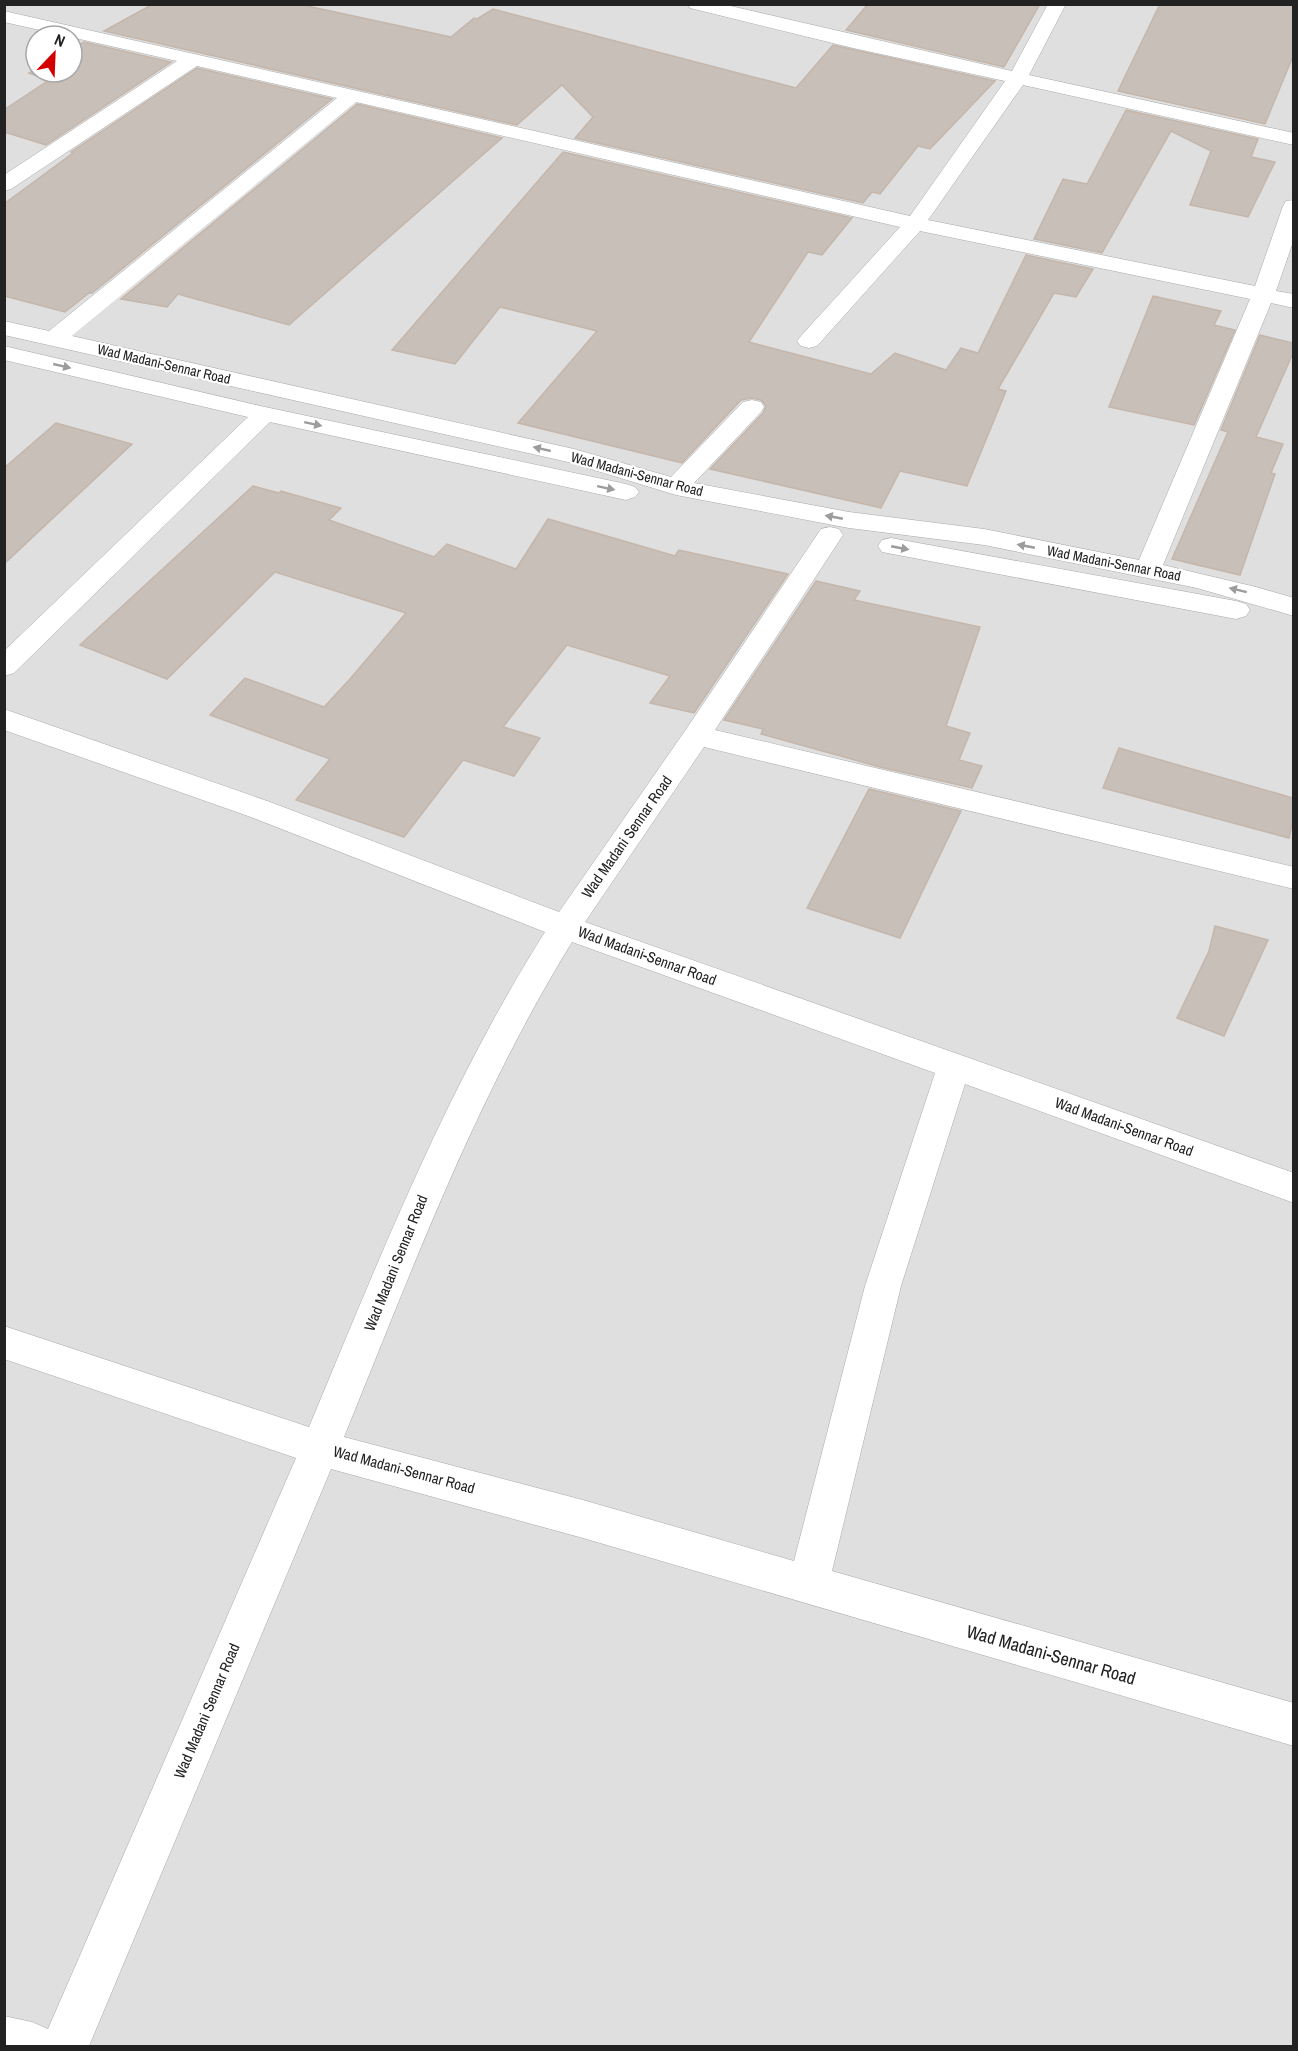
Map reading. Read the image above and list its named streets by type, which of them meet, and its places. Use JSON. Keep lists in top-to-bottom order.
{
  "streets": {
    "street": ["Wad Madani-Sennar Road", "Wad Madani Sennar Road"]
  },
  "crossings": [
    ["Wad Madani-Sennar Road", "Wad Madani Sennar Road"]
  ],
  "north": "top right"
}
